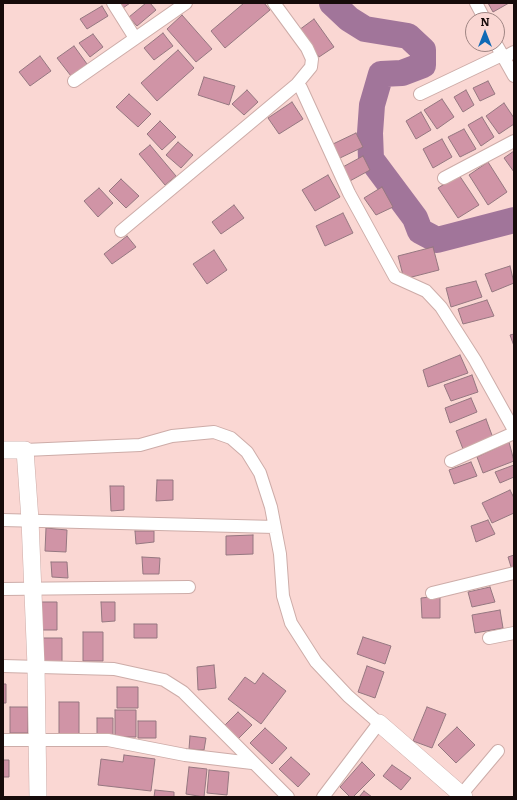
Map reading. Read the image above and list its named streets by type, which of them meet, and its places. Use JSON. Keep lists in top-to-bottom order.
{
  "north": "top"
}
